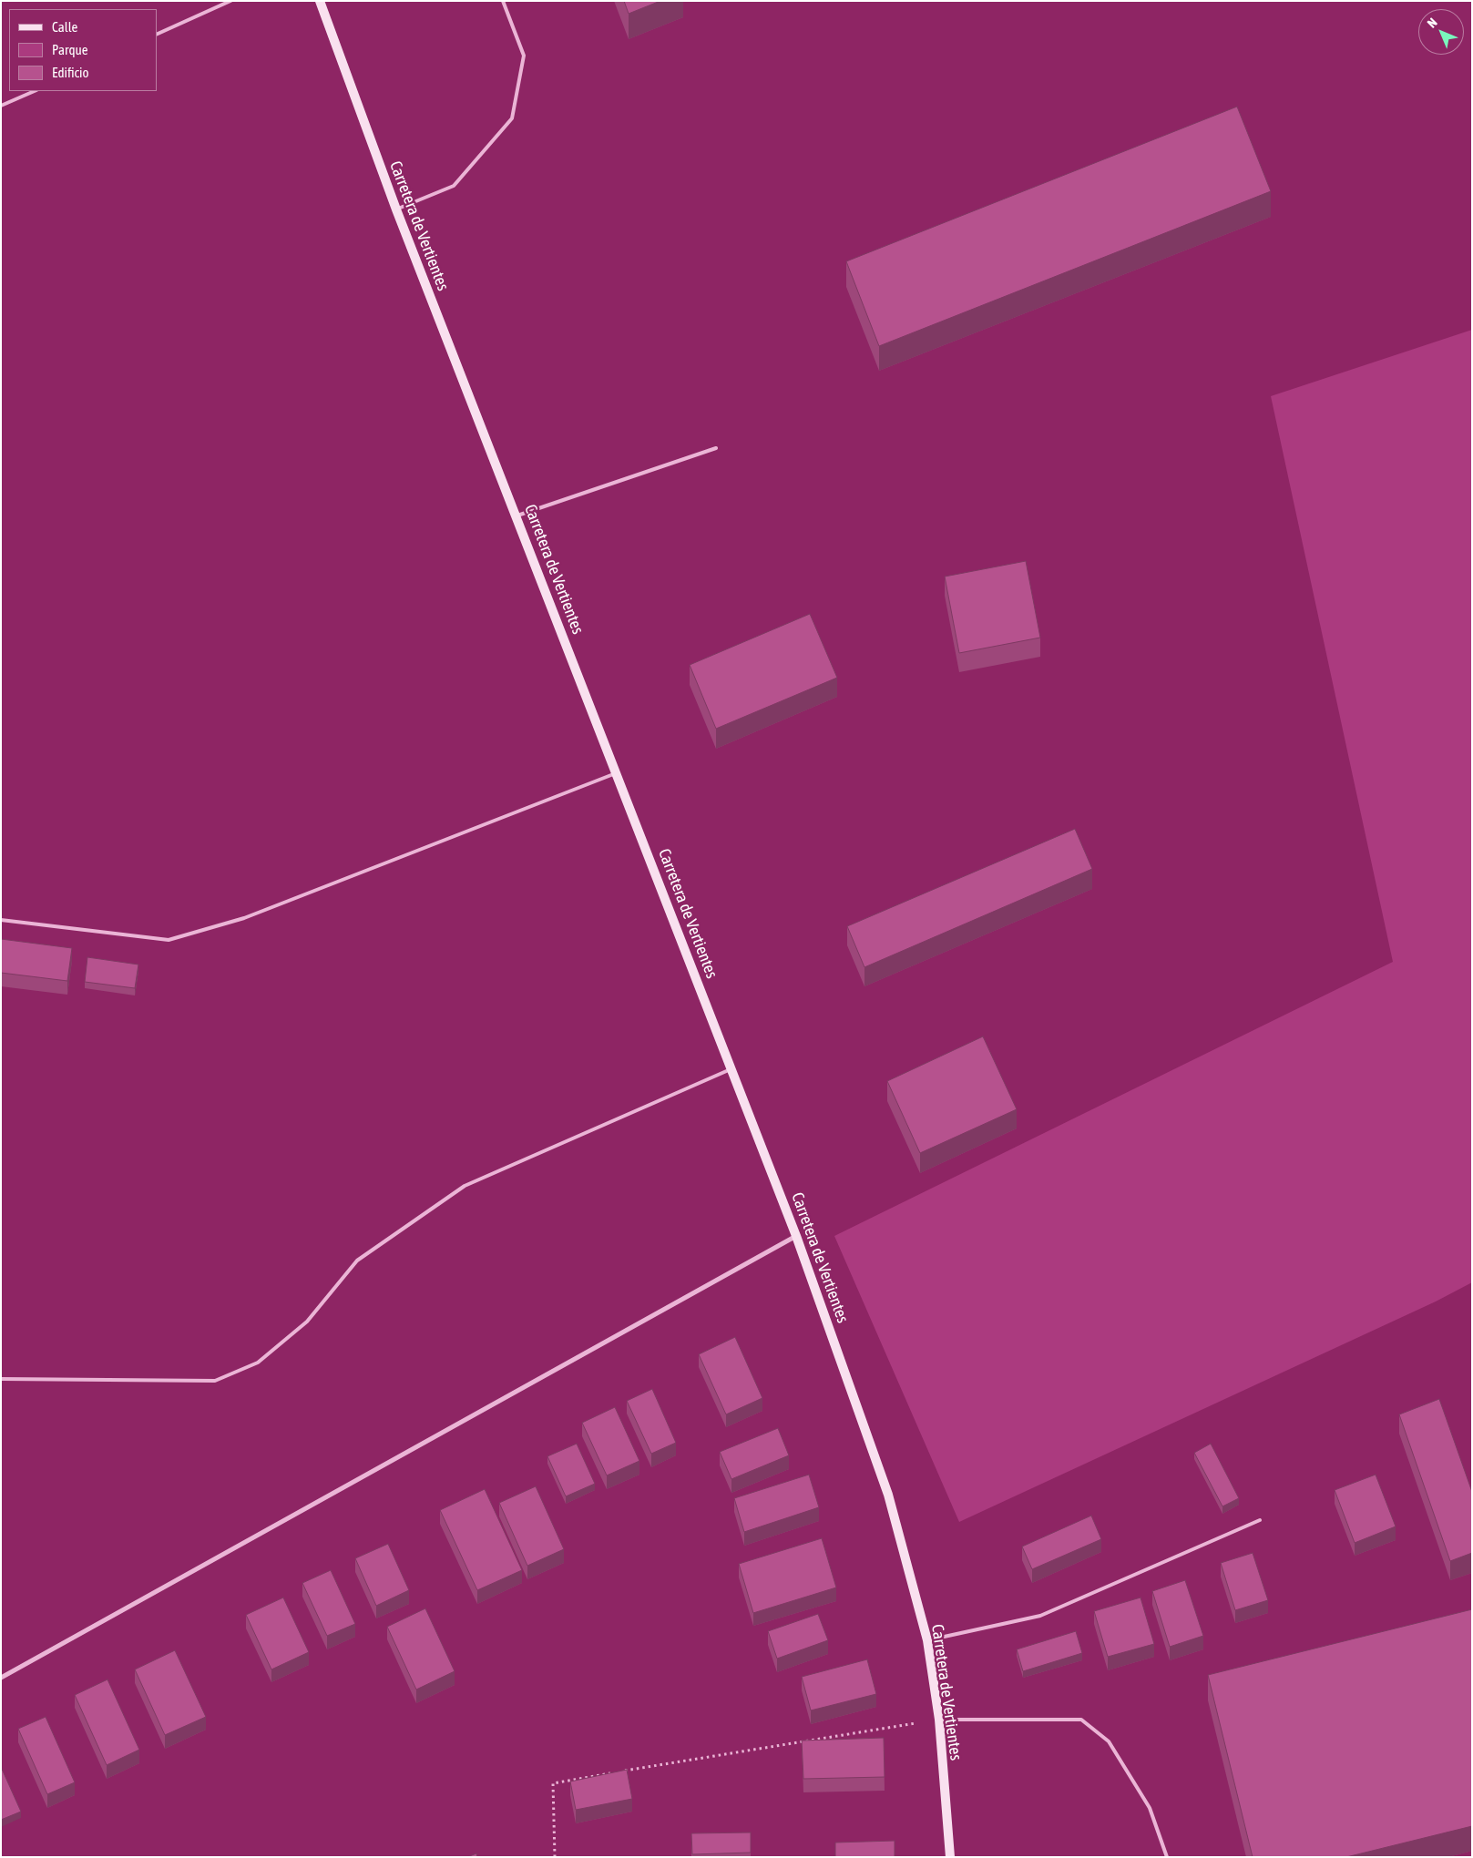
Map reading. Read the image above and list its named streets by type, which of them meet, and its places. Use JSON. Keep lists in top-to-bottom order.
{
  "streets": {
    "main road": ["Carretera de Vertientes"]
  },
  "legend": ["Calle", "Parque", "Edificio"],
  "north": "top left"
}
